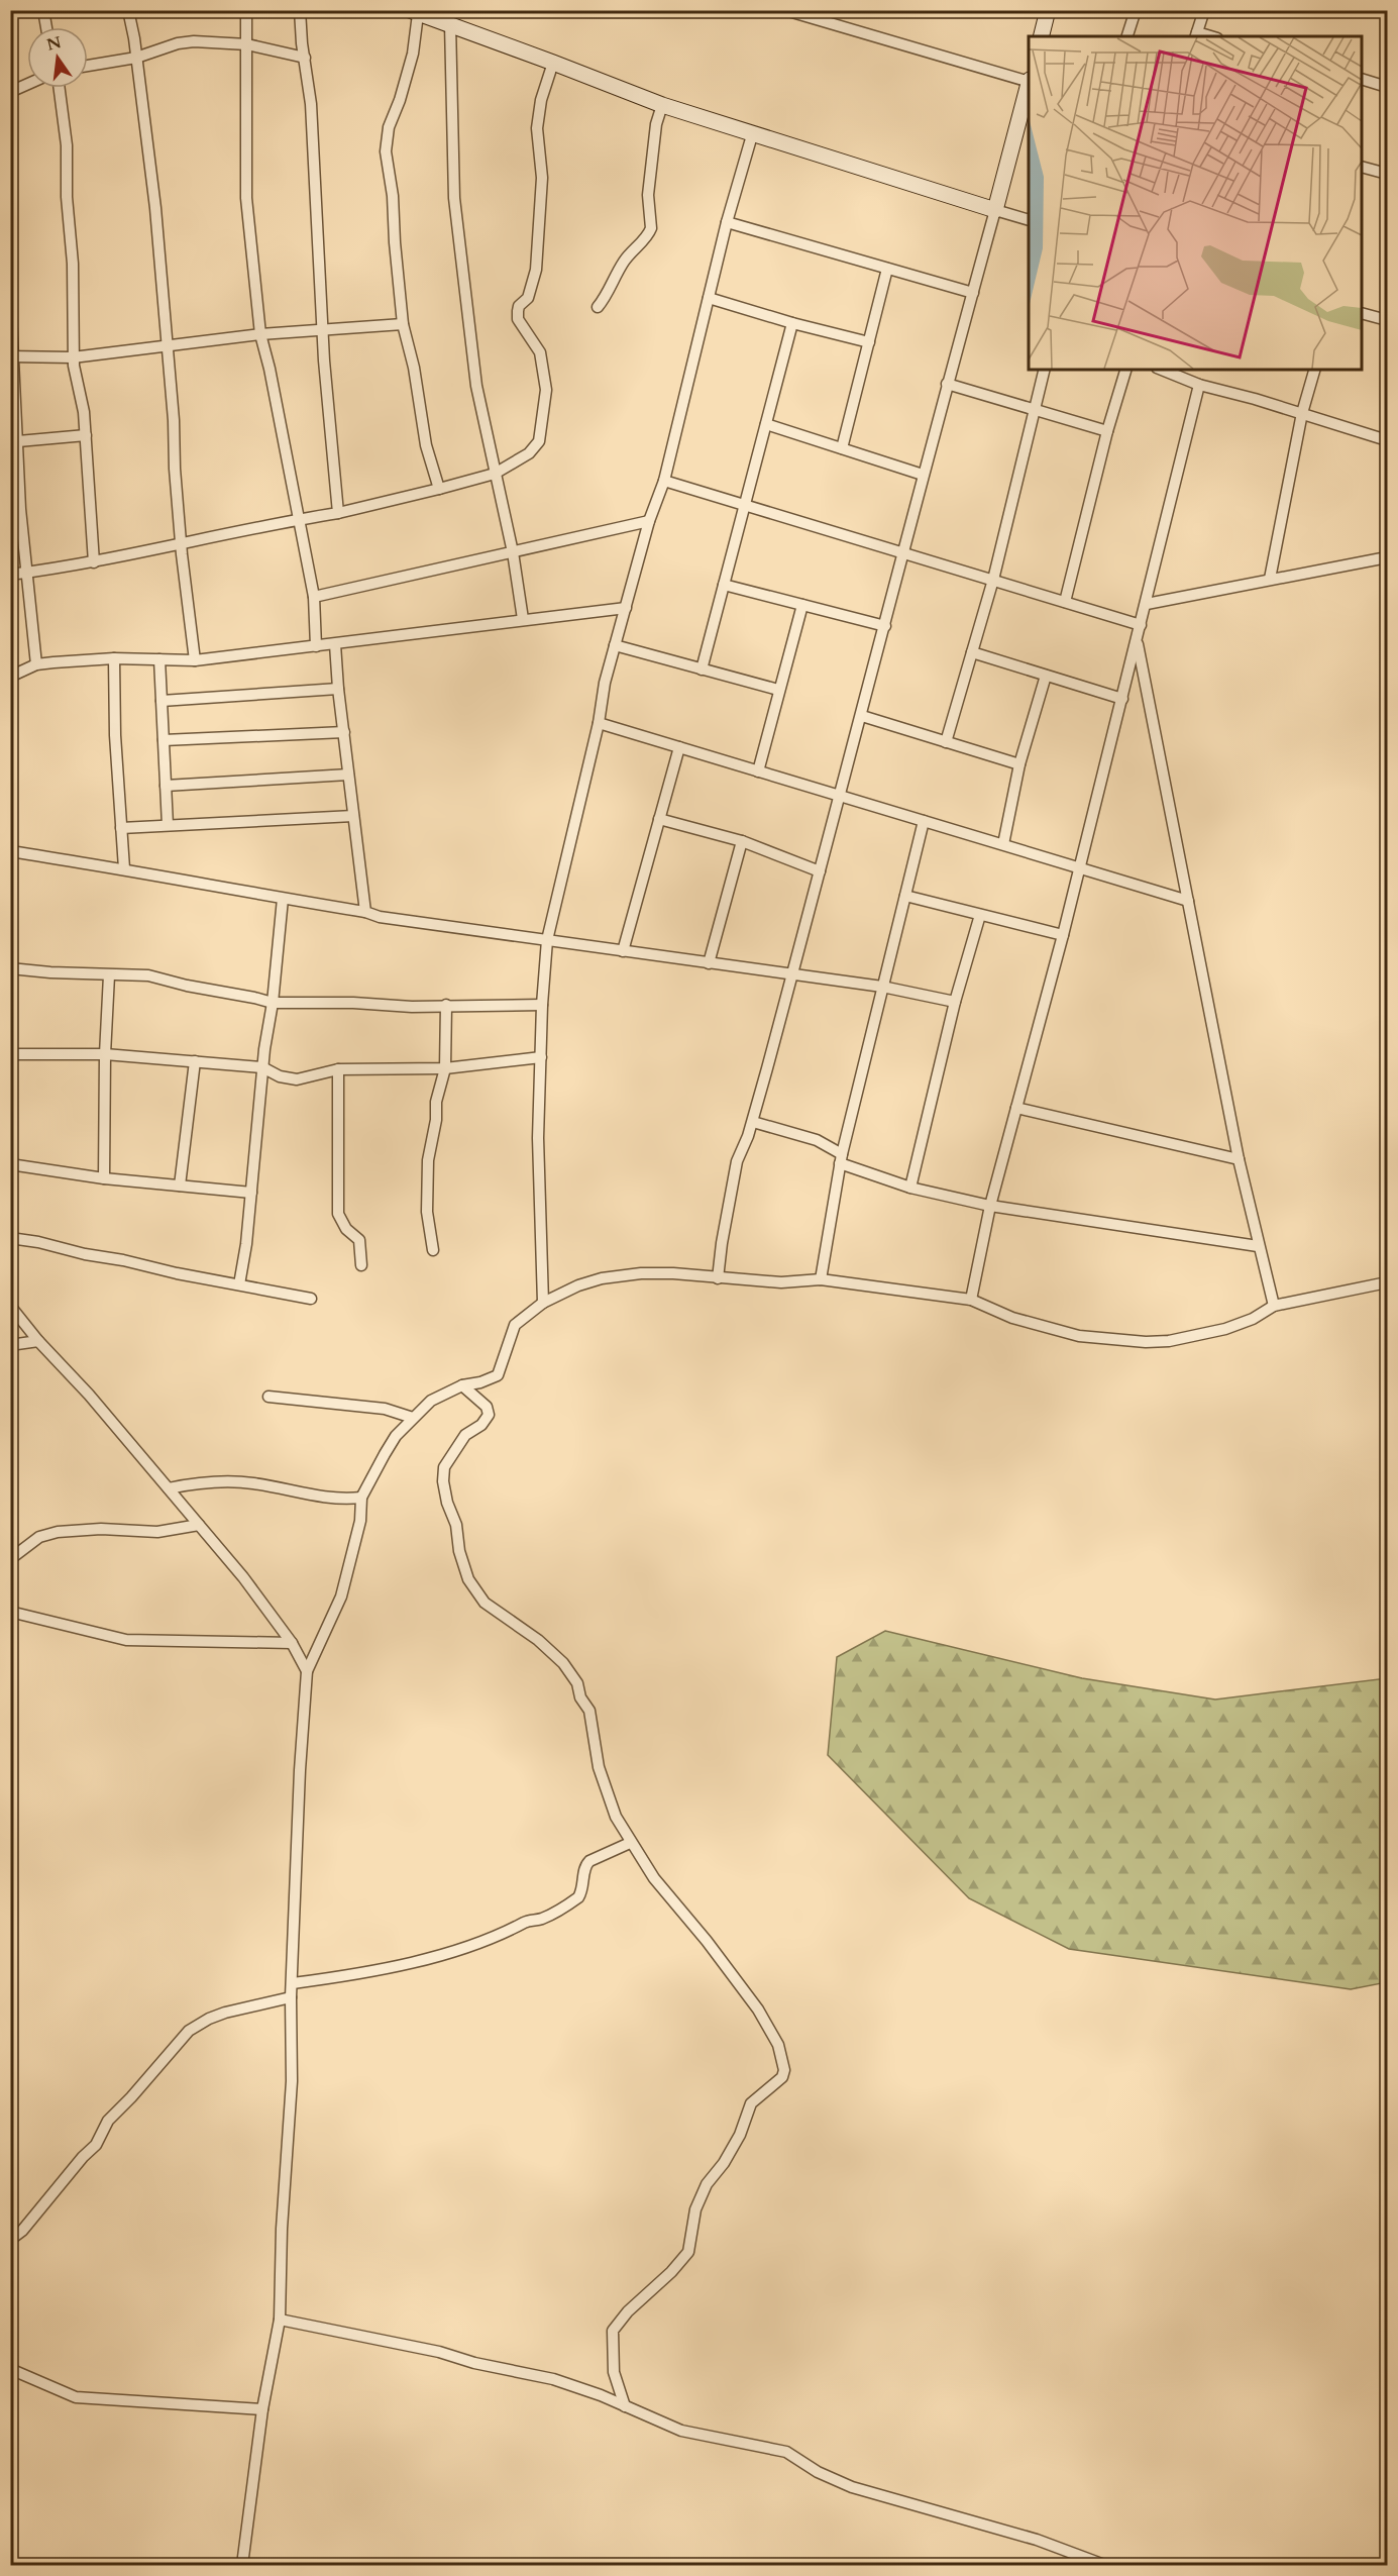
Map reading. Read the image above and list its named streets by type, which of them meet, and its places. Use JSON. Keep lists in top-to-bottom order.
{
  "north": "top"
}
